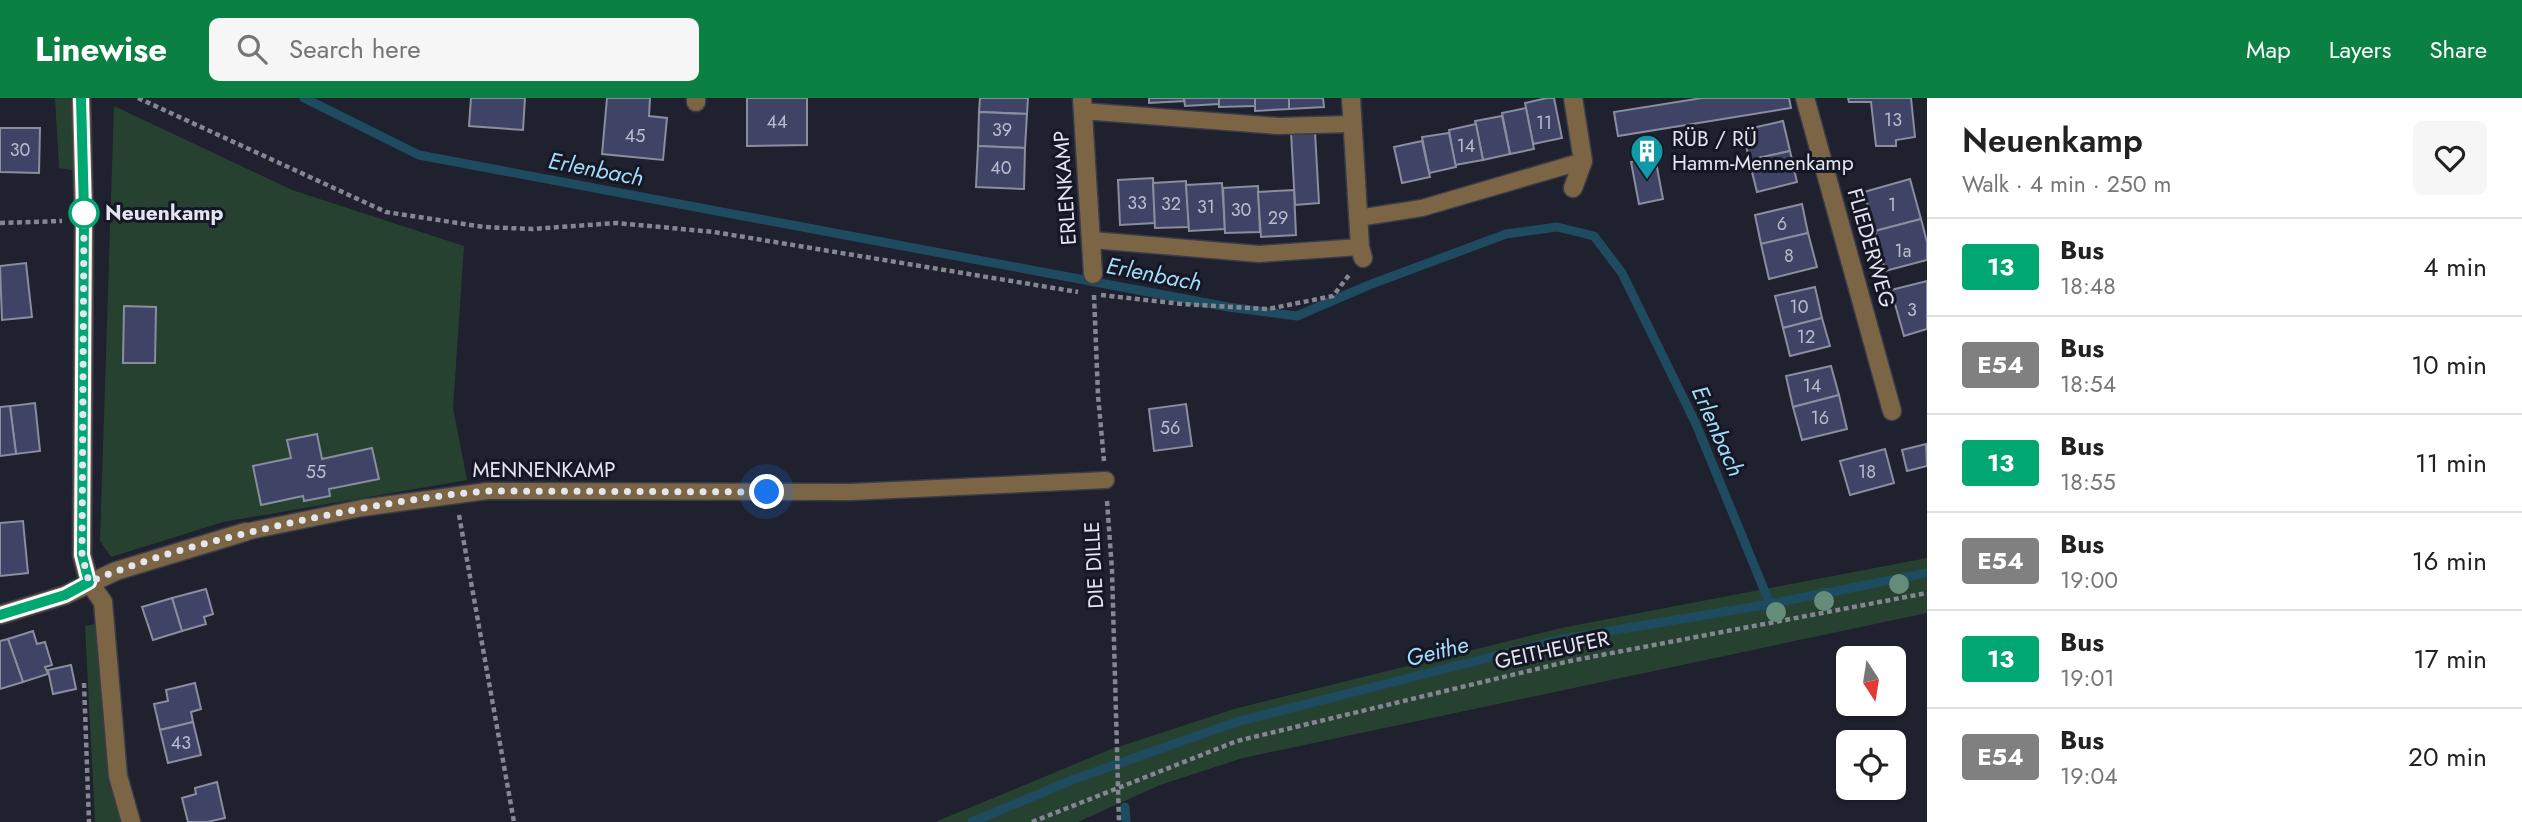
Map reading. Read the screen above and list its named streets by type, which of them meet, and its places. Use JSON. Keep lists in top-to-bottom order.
{
  "streets": {
    "street": ["ERLENKAMP", "FLIEDERWEG", "MENNENKAMP"],
    "path": ["DIE DILLE", "GEITHEUFER"]
  },
  "crossings": [
    ["MENNENKAMP", "DIE DILLE"],
    ["DIE DILLE", "GEITHEUFER"]
  ],
  "water": ["Erlenbach", "Geithe"],
  "places": {
    "building": ["RÜB / RÜ Hamm-Mennenkamp"],
    "other": ["Neuenkamp"]
  },
  "lines": ["bus line 13"],
  "house_numbers": [
    "13",
    "44",
    "11",
    "39",
    "45",
    "14",
    "30",
    "40",
    "33",
    "32",
    "1",
    "31",
    "30",
    "29",
    "6",
    "1a",
    "8",
    "10",
    "3",
    "12",
    "14",
    "16",
    "56",
    "55",
    "18",
    "43"
  ],
  "north": "bottom",
  "page": {
    "header": "Linewise",
    "search": "Search here",
    "nav": ["Map", "Layers", "Share"],
    "heading": ["Neuenkamp", "Walk · 4 min · 250 m"],
    "list": [
      {
        "mark": "13",
        "name": "Bus",
        "note": "18:48",
        "value": "4 min"
      },
      {
        "mark": "E54",
        "name": "Bus",
        "note": "18:54",
        "value": "10 min"
      },
      {
        "mark": "13",
        "name": "Bus",
        "note": "18:55",
        "value": "11 min"
      },
      {
        "mark": "E54",
        "name": "Bus",
        "note": "19:00",
        "value": "16 min"
      },
      {
        "mark": "13",
        "name": "Bus",
        "note": "19:01",
        "value": "17 min"
      },
      {
        "mark": "E54",
        "name": "Bus",
        "note": "19:04",
        "value": "20 min"
      }
    ]
  }
}
